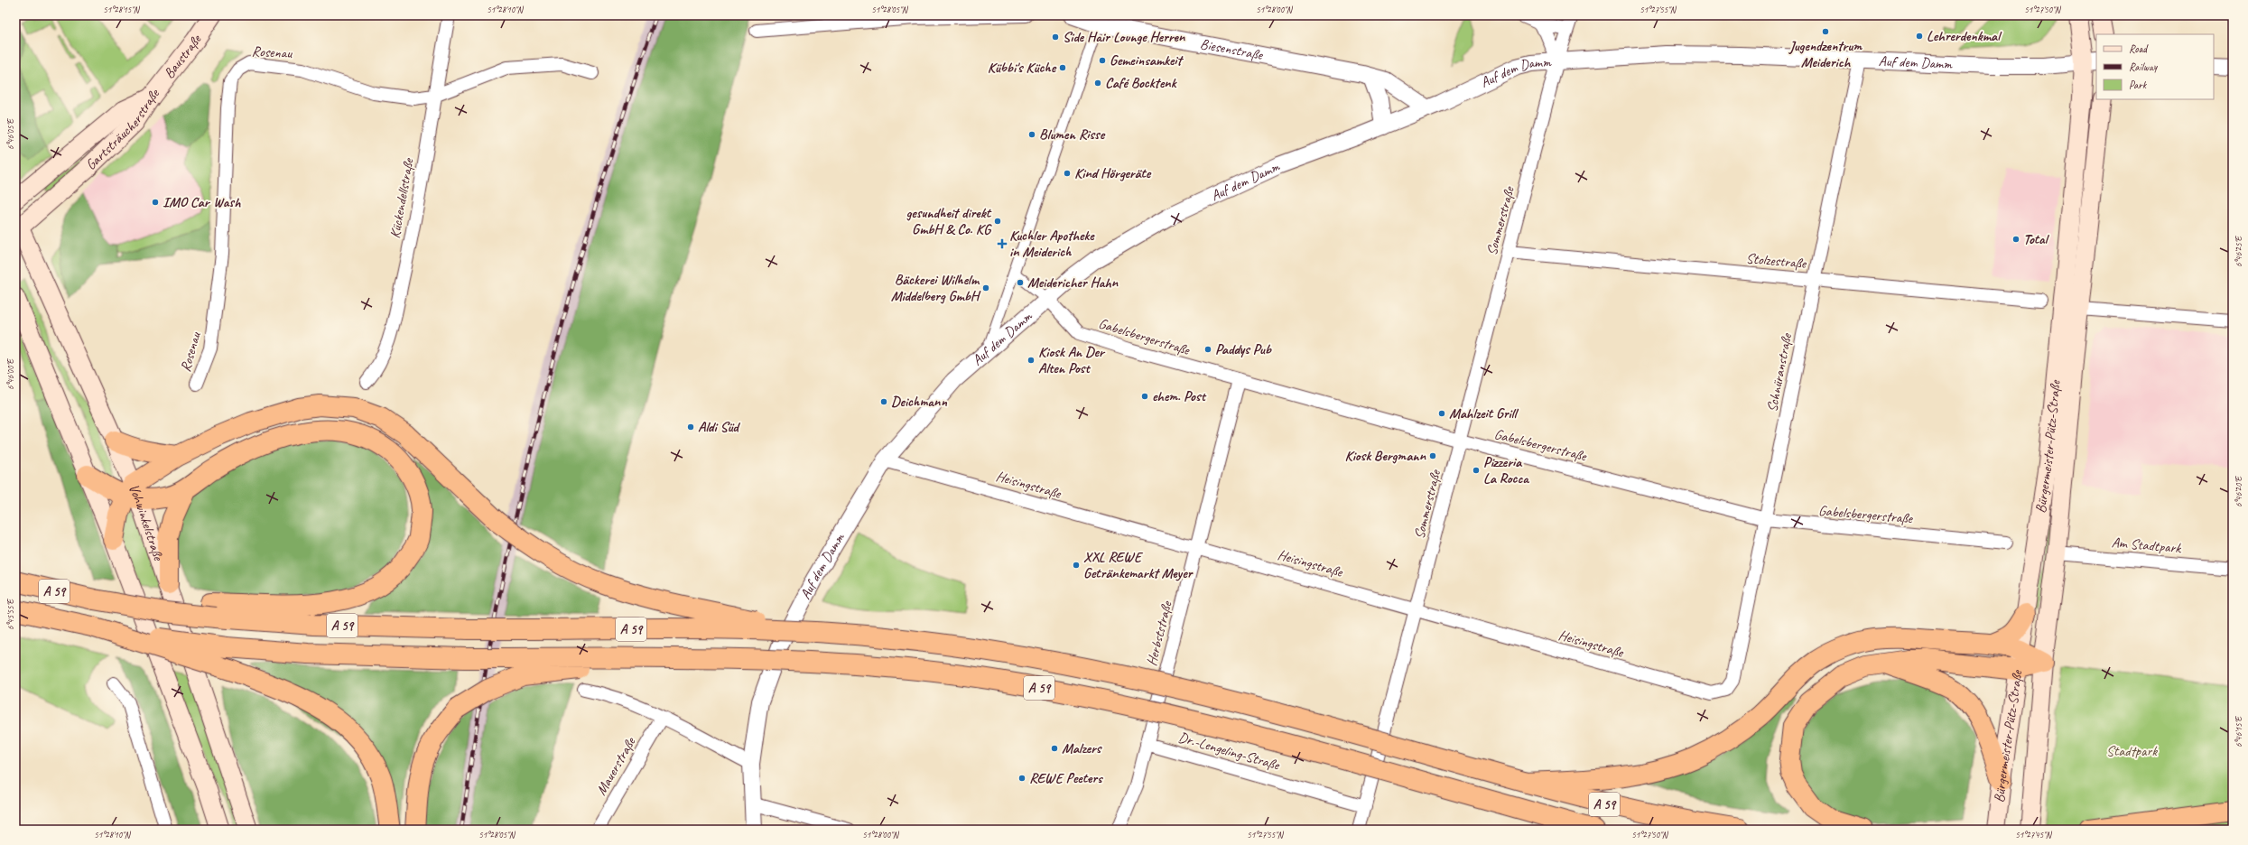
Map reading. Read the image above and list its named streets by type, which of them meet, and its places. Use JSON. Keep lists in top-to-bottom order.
{
  "streets": {
    "highway": ["A 59"],
    "main road": [
      "Baustraße",
      "Gartsträucherstraße",
      "Bürgermeister-Pütz-Straße",
      "Vohwinkelstraße"
    ],
    "street": [
      "Biesenstraße",
      "Rosenau",
      "Auf dem Damm",
      "Kückendellstraße",
      "Sommerstraße",
      "Stolzestraße",
      "Gabelsbergerstraße",
      "Schnüranstraße",
      "Heisingstraße",
      "Am Stadtpark",
      "Herbststraße",
      "Dr.-Lengeling-Straße",
      "Mauerstraße"
    ]
  },
  "crossings": [
    ["Biesenstraße", "Auf dem Damm"],
    ["Rosenau", "Kückendellstraße"],
    ["Baustraße", "Gartsträucherstraße"],
    ["Auf dem Damm", "Sommerstraße"],
    ["Auf dem Damm", "Gabelsbergerstraße"],
    ["Auf dem Damm", "Schnüranstraße"],
    ["Auf dem Damm", "Bürgermeister-Pütz-Straße"],
    ["Auf dem Damm", "Heisingstraße"],
    ["Gartsträucherstraße", "Vohwinkelstraße"],
    ["Sommerstraße", "Stolzestraße"],
    ["Sommerstraße", "Gabelsbergerstraße"],
    ["Sommerstraße", "Heisingstraße"],
    ["Sommerstraße", "Dr.-Lengeling-Straße"],
    ["Stolzestraße", "Schnüranstraße"],
    ["Gabelsbergerstraße", "Schnüranstraße"],
    ["Gabelsbergerstraße", "Herbststraße"],
    ["Schnüranstraße", "Heisingstraße"],
    ["Bürgermeister-Pütz-Straße", "Am Stadtpark"],
    ["Heisingstraße", "Herbststraße"],
    ["Herbststraße", "Dr.-Lengeling-Straße"]
  ],
  "parks": ["Stadtpark"],
  "places": {
    "other": [
      "Jugendzentrum Meiderich",
      "Lehrerdenkmal",
      "Side Hair Lounge Herren",
      "Gemeinsamkeit",
      "Kübbi's Küche",
      "Café Bocktenk",
      "Blumen Risse",
      "Kind Hörgeräte",
      "IMO Car Wash",
      "gesundheit direkt GmbH & Co. KG",
      "Total",
      "Meidericher Hahn",
      "Bäckerei Wilhelm Middelberg GmbH",
      "Paddys Pub",
      "Kiosk An Der Alten Post",
      "ehem. Post",
      "Deichmann",
      "Mahlzeit Grill",
      "Aldi Süd",
      "Kiosk Bergmann",
      "Pizzeria La Rocca",
      "XXL REWE Getränkemarkt Meyer",
      "Malzers",
      "REWE Peeters"
    ],
    "health": ["Kuchler Apotheke in Meiderich"]
  },
  "legend": ["Road", "Railway", "Park"],
  "coordinates": [
    "51°28'15\"N",
    "51°28'10\"N",
    "51°28'05\"N",
    "51°28'00\"N",
    "51°27'55\"N",
    "51°27'50\"N",
    "6°46'05\"E",
    "6°46'25\"E",
    "6°46'00\"E",
    "6°46'20\"E",
    "6°45'55\"E",
    "6°46'15\"E",
    "51°27'45\"N"
  ]
}
